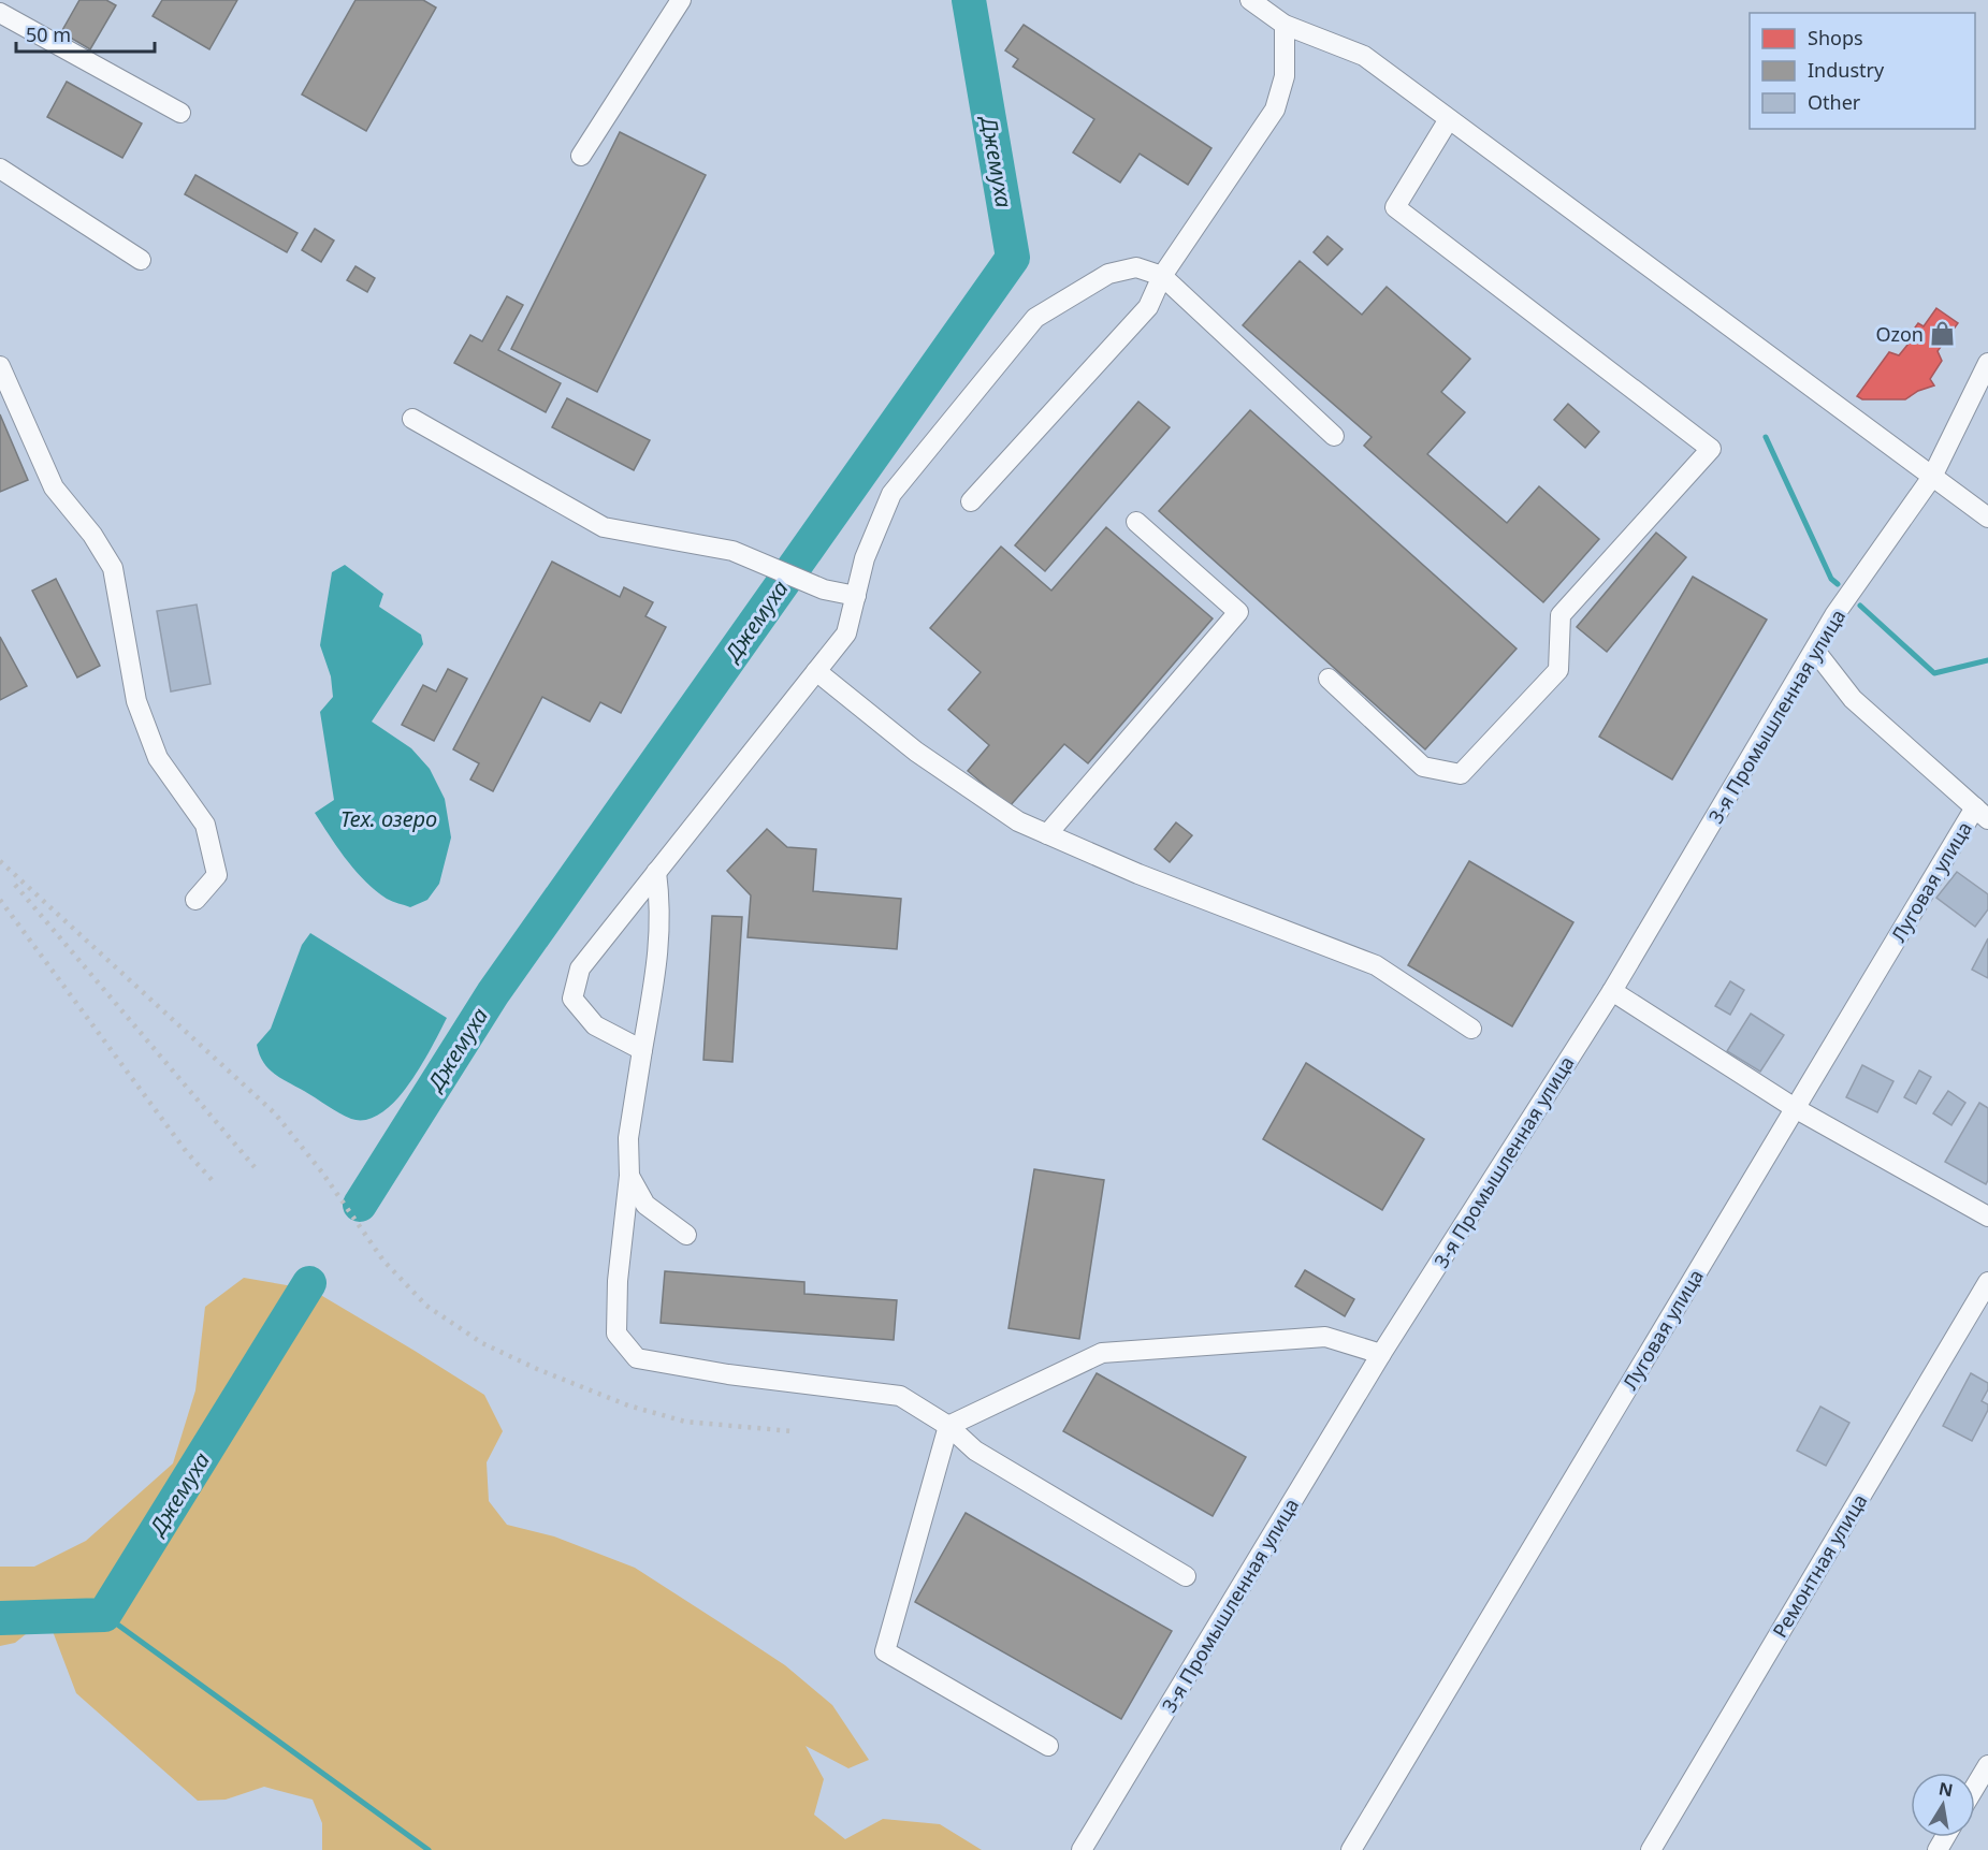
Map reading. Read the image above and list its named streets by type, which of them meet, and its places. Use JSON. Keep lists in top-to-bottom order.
{
  "streets": {
    "street": ["3-я Промышленная улица", "Луговая улица", "Ремонтная улица"]
  },
  "water": ["Джемуха", "Тех. озеро"],
  "places": {
    "shop": ["Ozon"]
  },
  "legend": ["Shops", "Industry", "Other"],
  "scale_bar": "50 m",
  "north": "top"
}
